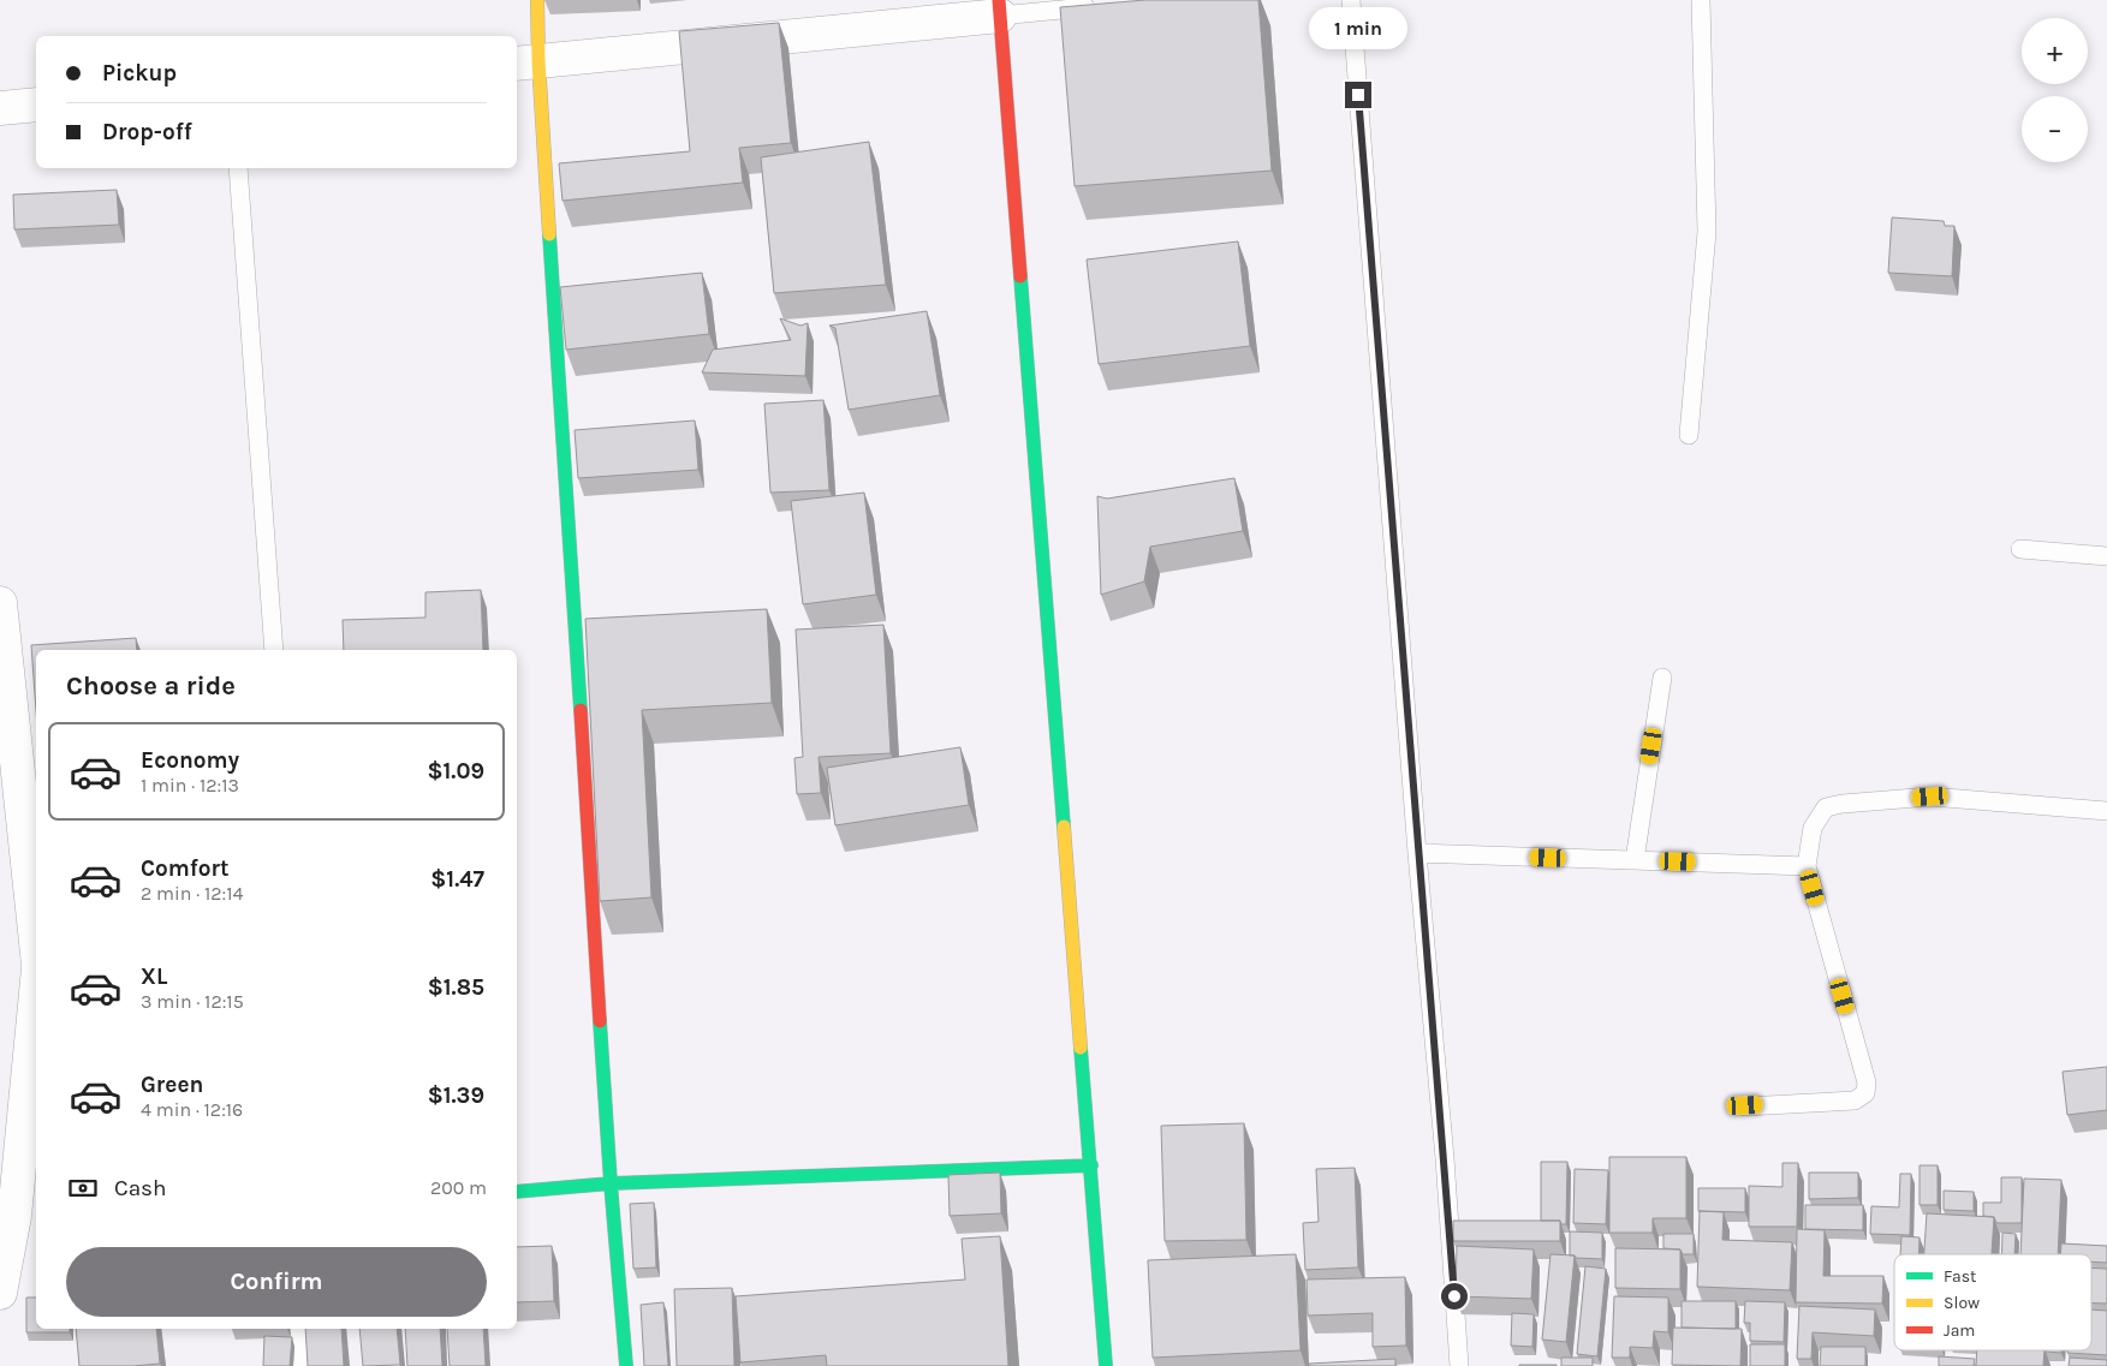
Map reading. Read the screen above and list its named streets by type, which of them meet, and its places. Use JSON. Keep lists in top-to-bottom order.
{
  "legend": ["Fast", "Slow", "Jam"],
  "page": {
    "bubble": "1 min",
    "map_buttons": ["+", "−"],
    "banner": ["Pickup", "Drop-off"],
    "heading": "Choose a ride",
    "list": [
      {
        "name": "Economy",
        "note": "1 min · 12:13",
        "value": "$1.09"
      },
      {
        "name": "Comfort",
        "note": "2 min · 12:14",
        "value": "$1.47"
      },
      {
        "name": "XL",
        "note": "3 min · 12:15",
        "value": "$1.85"
      },
      {
        "name": "Green",
        "note": "4 min · 12:16",
        "value": "$1.39"
      }
    ],
    "pay": ["Cash", "200 m"],
    "buttons": "Confirm"
  }
}
